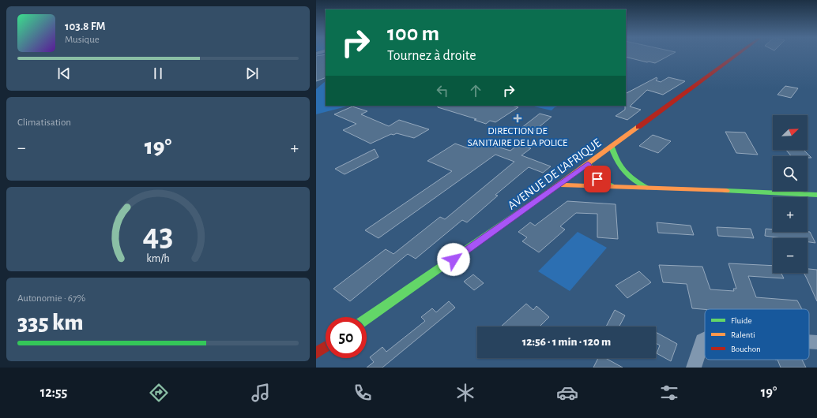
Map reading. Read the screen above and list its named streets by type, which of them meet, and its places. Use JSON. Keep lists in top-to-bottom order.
{
  "streets": {
    "main road": ["AVENUE DE L'AFRIQUE"]
  },
  "places": {
    "health": ["DIRECTION DE SANITAIRE DE LA POLICE"]
  },
  "legend": ["Fluide", "Ralenti", "Bouchon"],
  "north": "top right",
  "page": {
    "turn": ["100 m", "Tournez à droite"],
    "song": ["103.8 FM", "Musique"],
    "tile": [
      "Climatisation",
      ["Autonomie · 67%", "335 km"]
    ],
    "map_buttons": ["+", "−"],
    "heat": ["−", "19°", "+"],
    "limit": "50",
    "trip": "12:56 · 1 min · 120 m",
    "tabs": ["12:55", "19°"],
    "gauge": ["43", "km/h"]
  }
}
